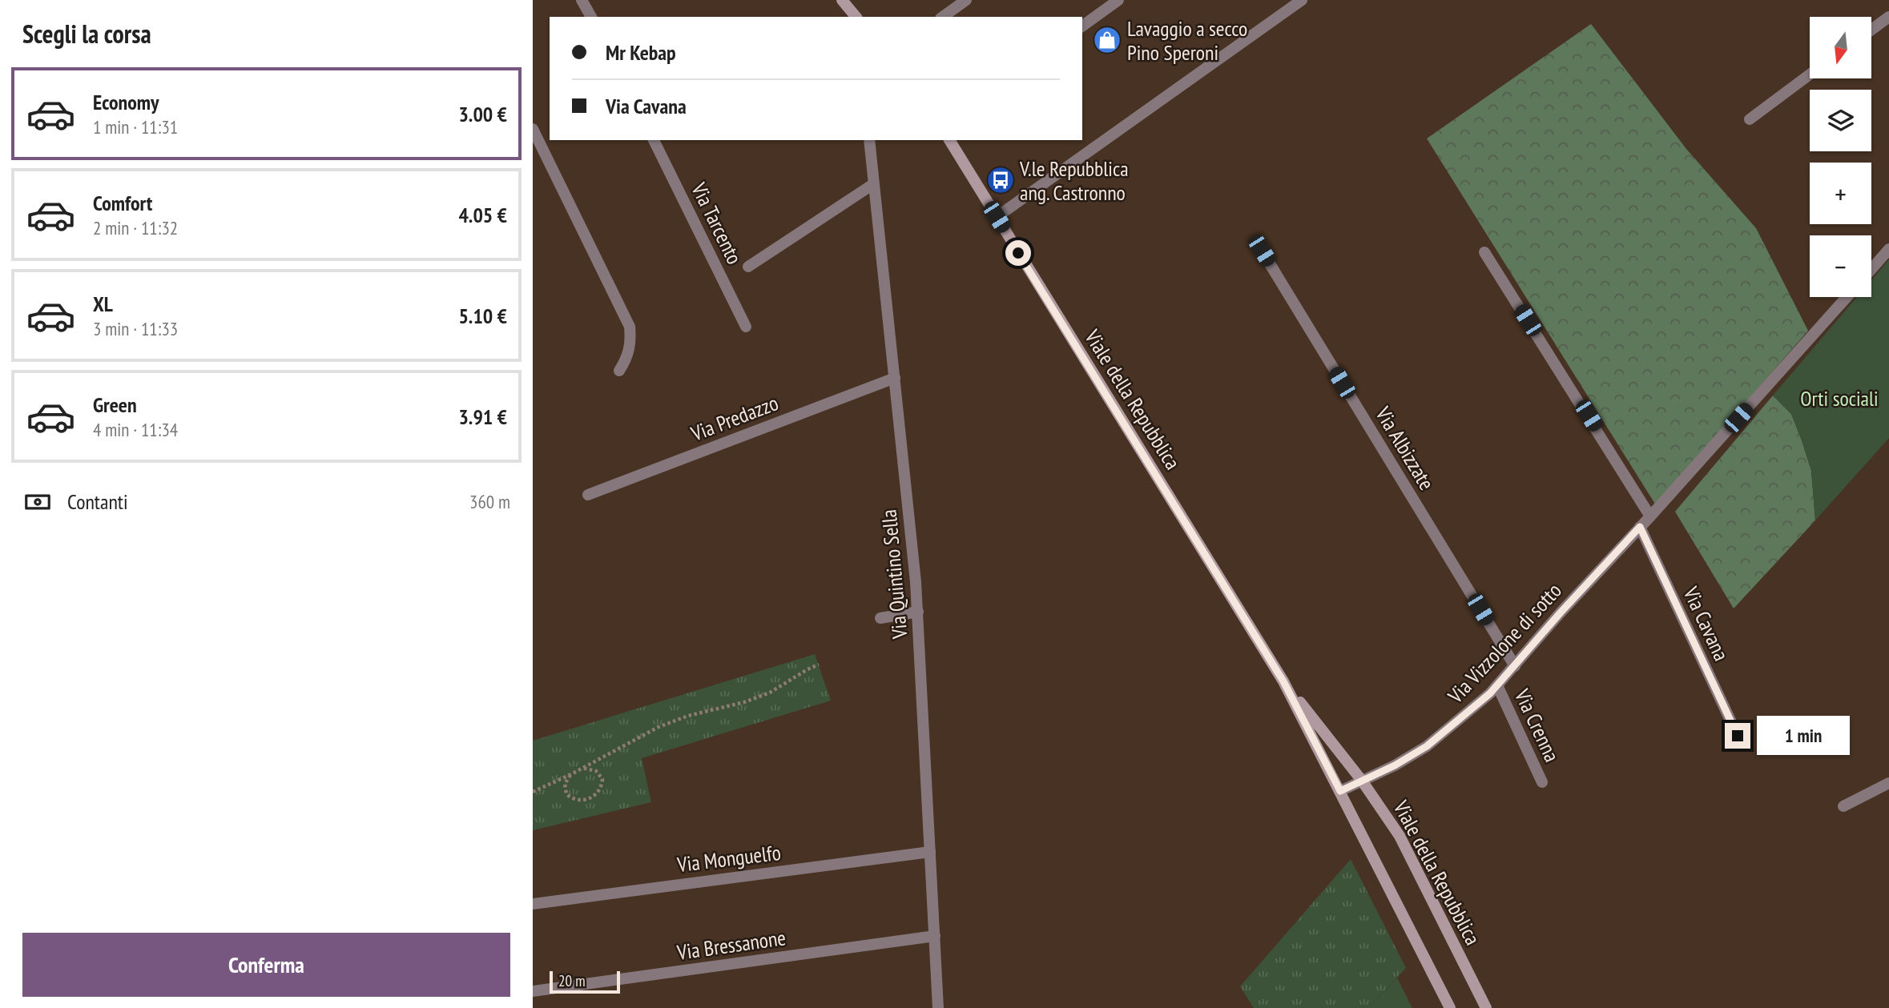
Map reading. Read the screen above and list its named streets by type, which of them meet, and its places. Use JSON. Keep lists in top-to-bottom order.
{
  "streets": {
    "street": [
      "Via Tarcento",
      "Viale della Repubblica",
      "Via Predazzo",
      "Via Albizzate",
      "Via Quintino Sella",
      "Via Cavana",
      "Via Vizzolone di sotto",
      "Via Crenna",
      "Via Monguelfo",
      "Via Bressanone"
    ]
  },
  "crossings": [
    ["Viale della Repubblica", "Via Vizzolone di sotto"],
    ["Via Predazzo", "Via Quintino Sella"],
    ["Via Albizzate", "Via Vizzolone di sotto"],
    ["Via Quintino Sella", "Via Monguelfo"],
    ["Via Quintino Sella", "Via Bressanone"],
    ["Via Cavana", "Via Vizzolone di sotto"],
    ["Via Vizzolone di sotto", "Via Crenna"]
  ],
  "parks": ["Orti sociali"],
  "places": {
    "shop": ["Lavaggio a secco Pino Speroni"],
    "bus stop": ["V.le Repubblica ang. Castronno"]
  },
  "scale_bar": "20 m",
  "north": "bottom",
  "page": {
    "heading": "Scegli la corsa",
    "map_buttons": ["+", "−"],
    "banner": ["Mr Kebap", "Via Cavana"],
    "list": [
      {
        "name": "Economy",
        "note": "1 min · 11:31",
        "value": "3.00 €"
      },
      {
        "name": "Comfort",
        "note": "2 min · 11:32",
        "value": "4.05 €"
      },
      {
        "name": "XL",
        "note": "3 min · 11:33",
        "value": "5.10 €"
      },
      {
        "name": "Green",
        "note": "4 min · 11:34",
        "value": "3.91 €"
      }
    ],
    "pay": ["Contanti", "360 m"],
    "bubble": "1 min",
    "buttons": "Conferma",
    "scale": "20 m"
  }
}
